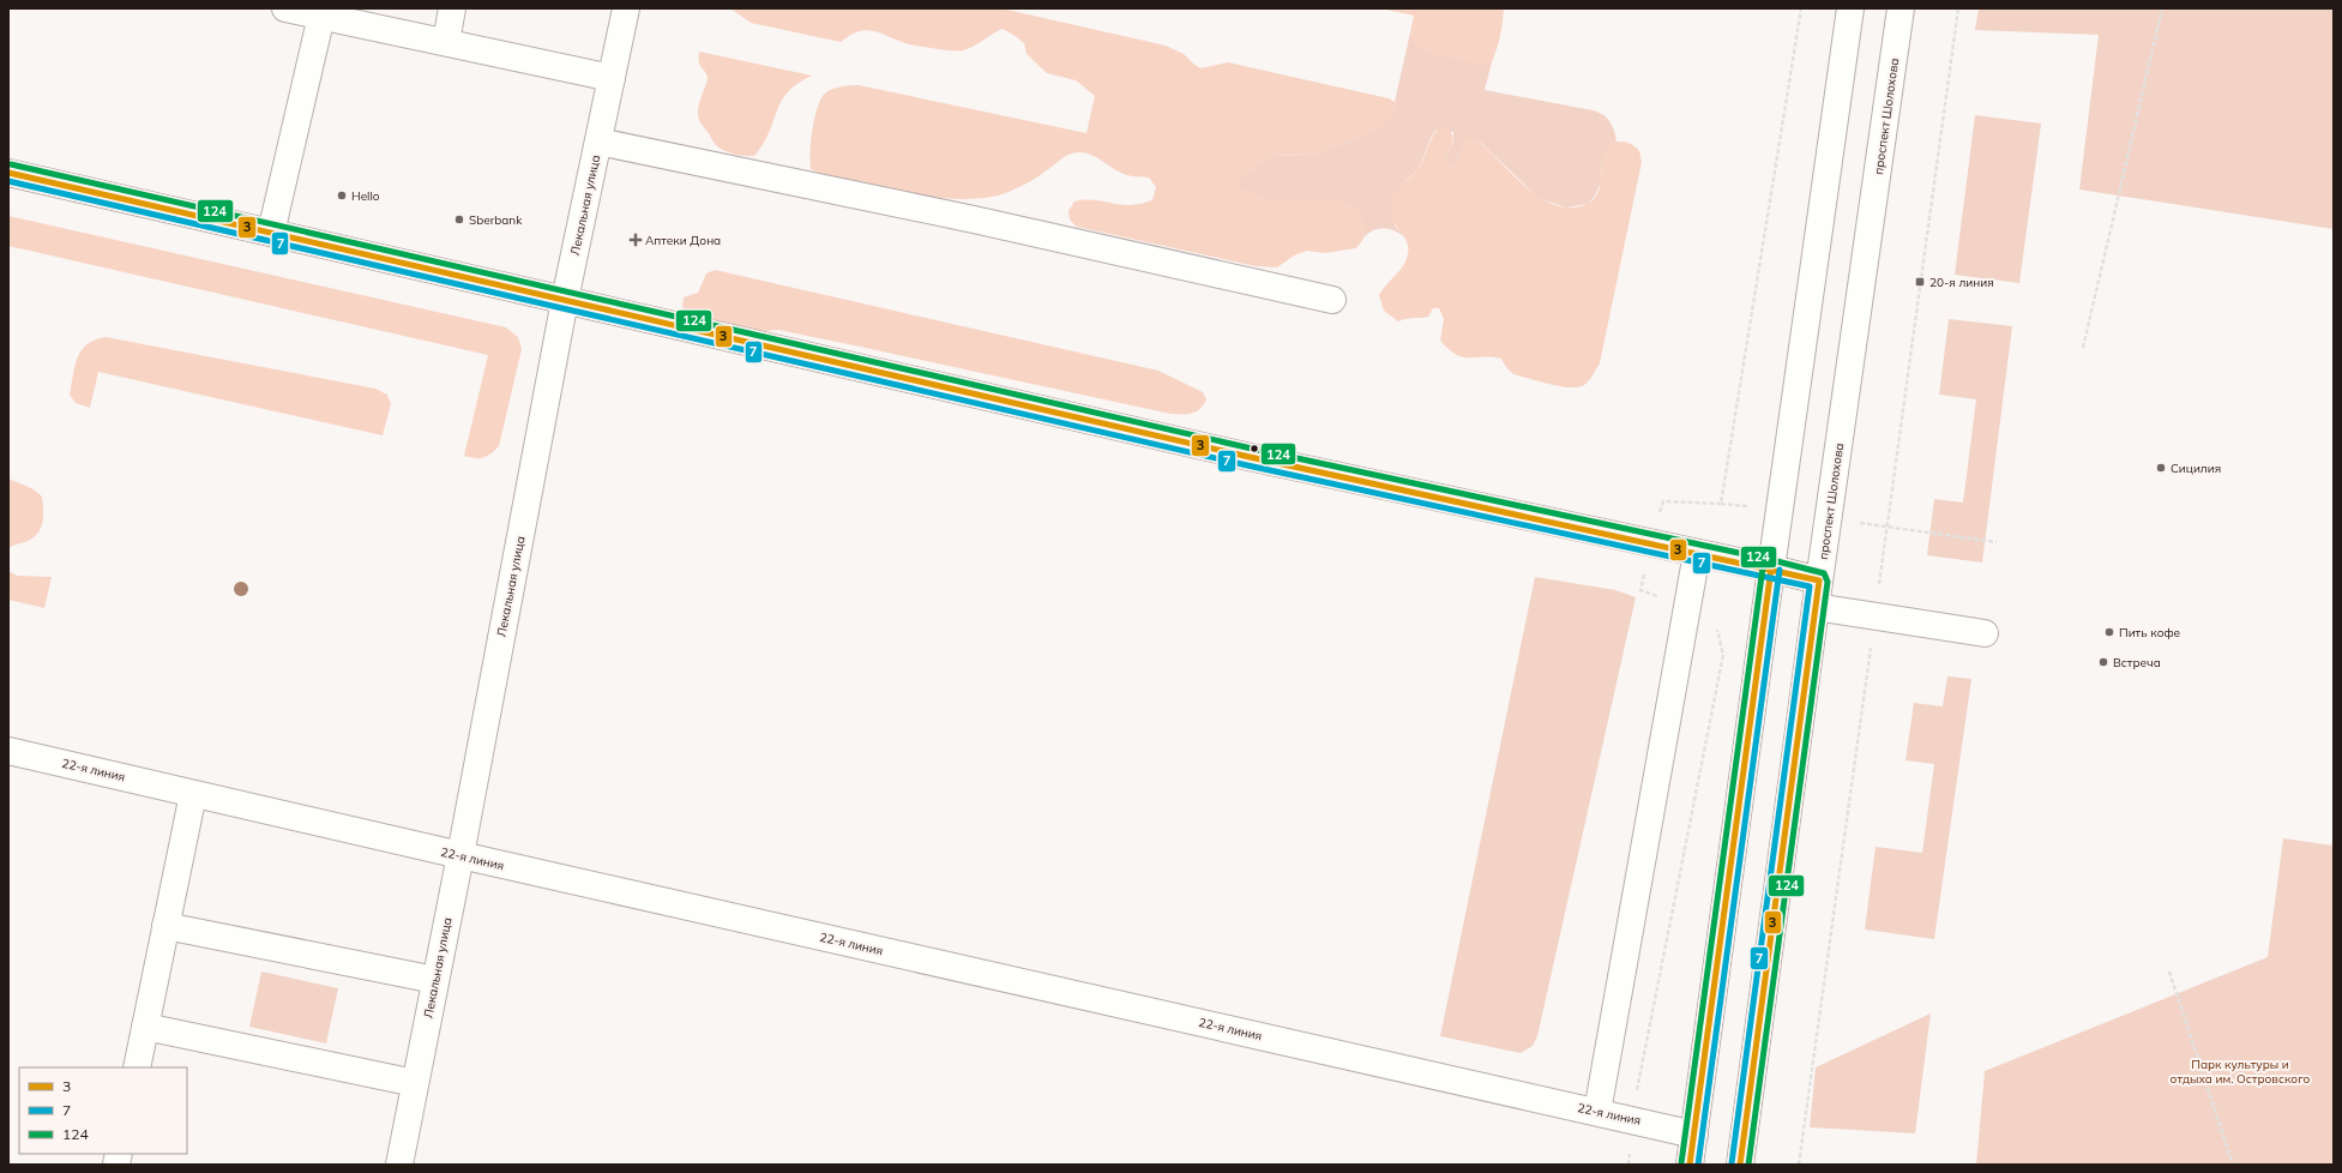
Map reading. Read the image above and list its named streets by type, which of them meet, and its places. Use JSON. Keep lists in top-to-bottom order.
{
  "streets": {
    "street": ["проспект Шолохова", "Лекальная улица", "22-я линия"]
  },
  "crossings": [
    ["Лекальная улица", "22-я линия"]
  ],
  "parks": ["Парк культуры и отдыха им. Островского"],
  "places": {
    "other": [
      "Hello",
      "Sberbank",
      "Сицилия",
      "Пить кофе",
      "Встреча"
    ],
    "health": ["Аптеки Дона"],
    "transit": ["20-я линия"]
  },
  "lines": ["transit line 124", "transit line 3", "transit line 7"],
  "legend": ["3", "7", "124"]
}
